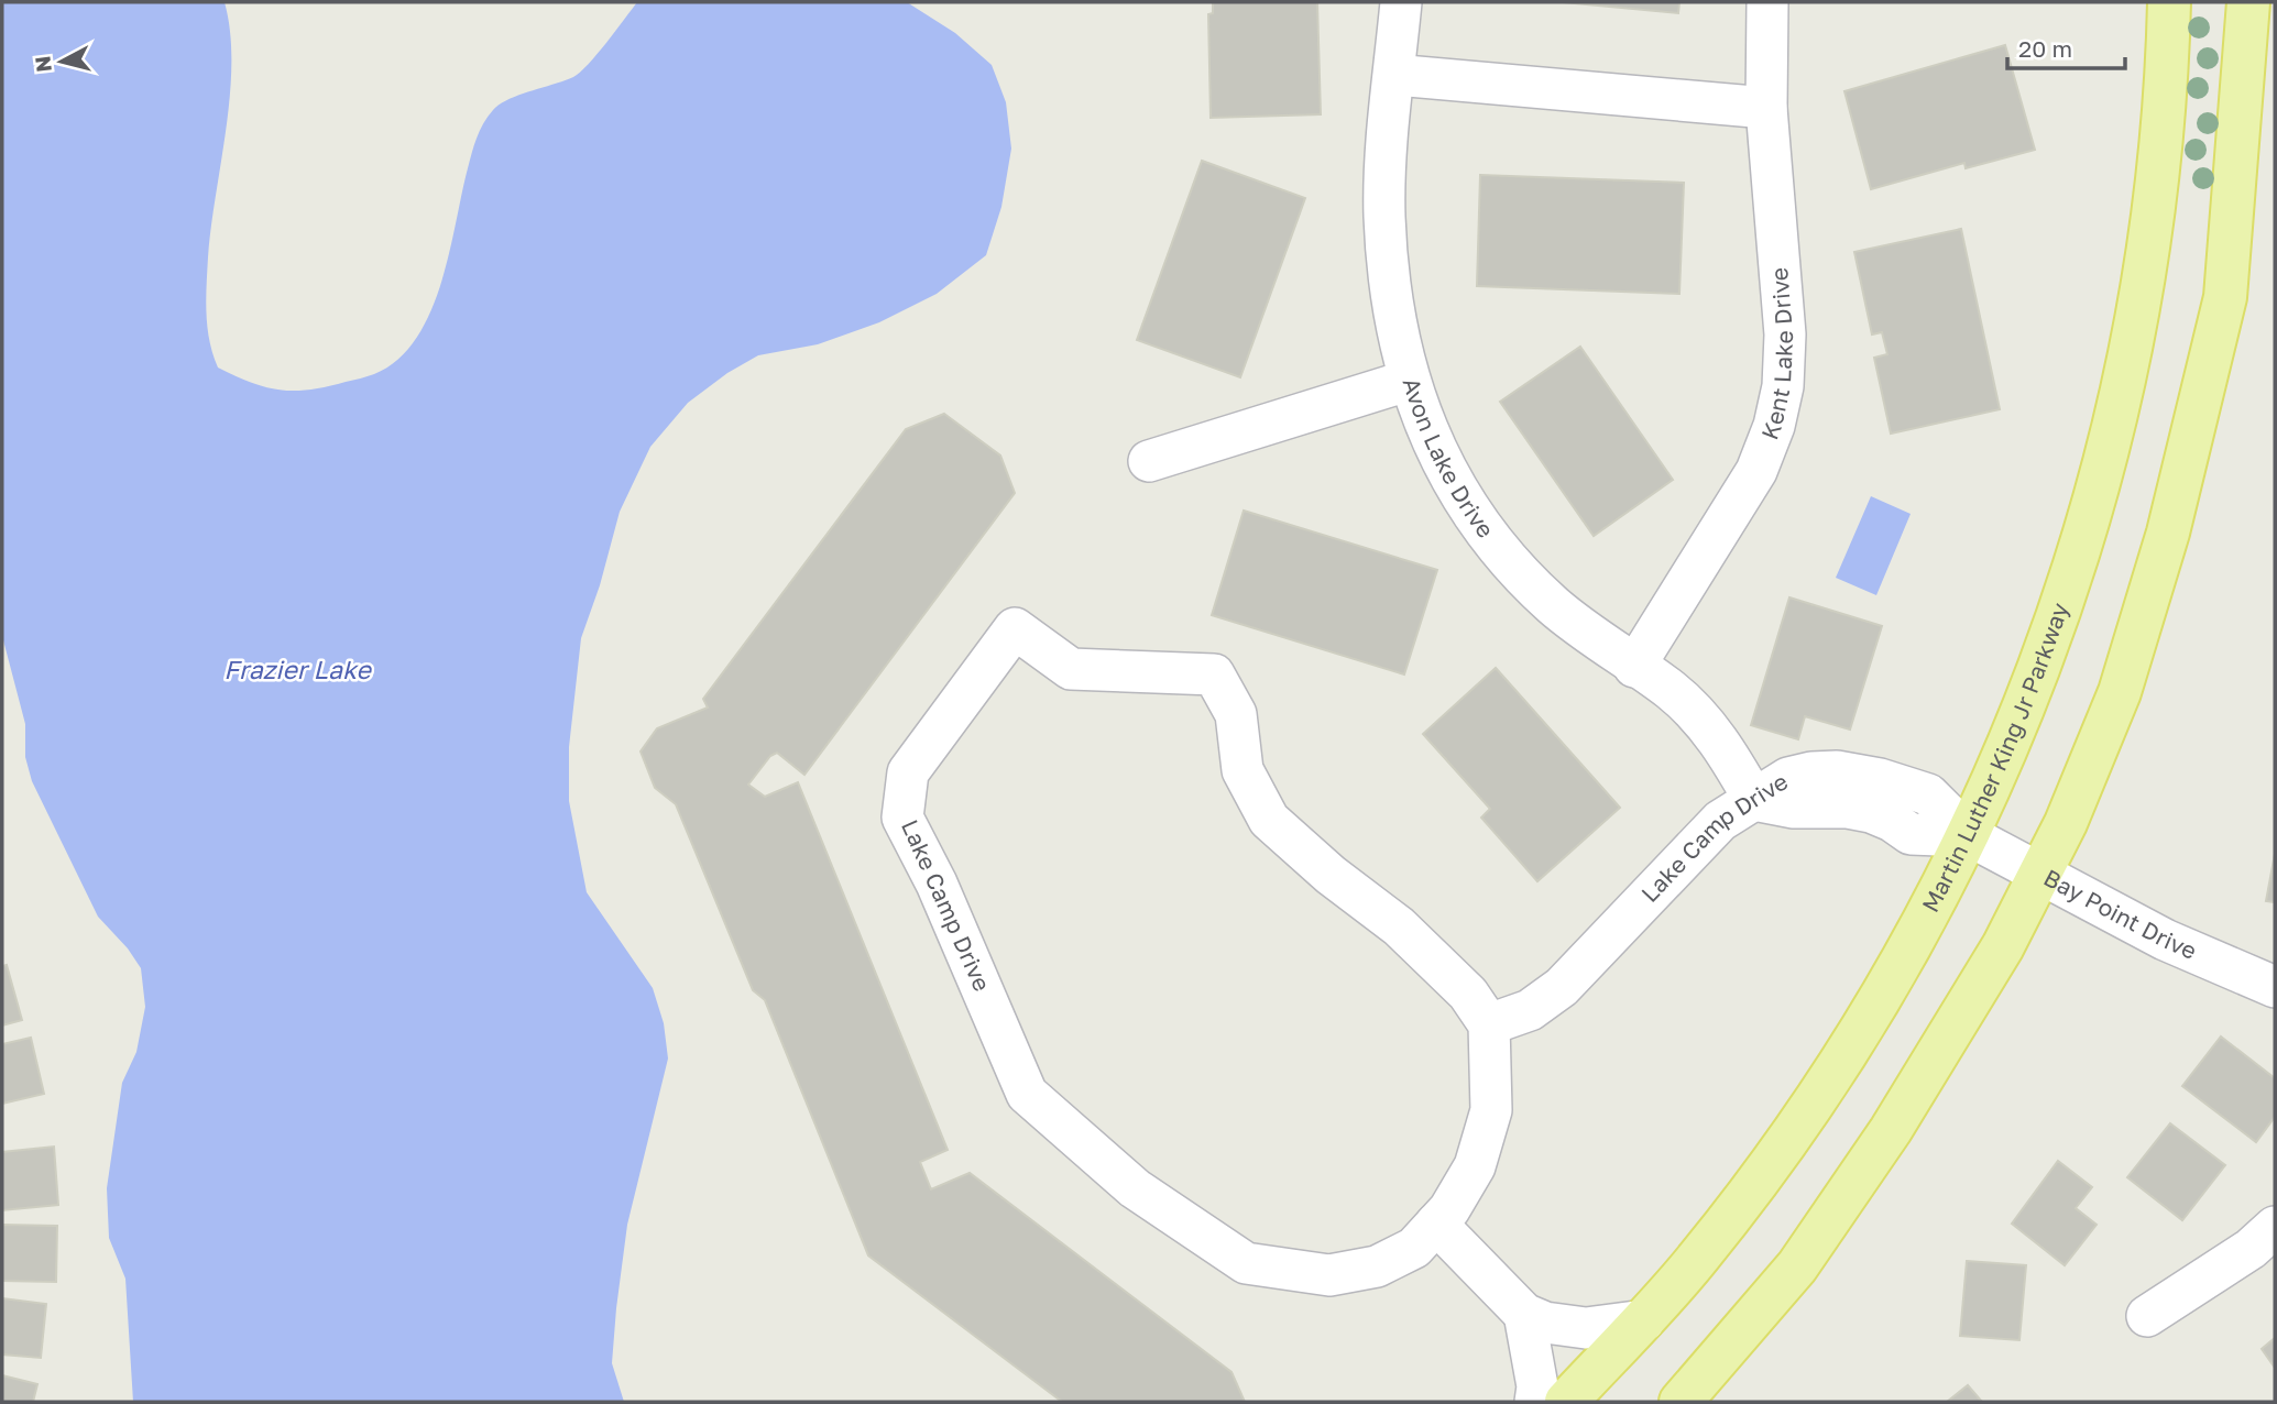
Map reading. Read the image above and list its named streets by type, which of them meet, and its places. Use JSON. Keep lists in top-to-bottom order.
{
  "streets": {
    "main road": ["Martin Luther King Jr Parkway"],
    "street": [
      "Kent Lake Drive",
      "Avon Lake Drive",
      "Lake Camp Drive",
      "Bay Point Drive"
    ]
  },
  "crossings": [
    ["Kent Lake Drive", "Avon Lake Drive"],
    ["Avon Lake Drive", "Lake Camp Drive"],
    ["Martin Luther King Jr Parkway", "Lake Camp Drive"],
    ["Martin Luther King Jr Parkway", "Bay Point Drive"],
    ["Lake Camp Drive", "Bay Point Drive"]
  ],
  "water": ["Frazier Lake"],
  "scale_bar": "20 m",
  "north": "left"
}
